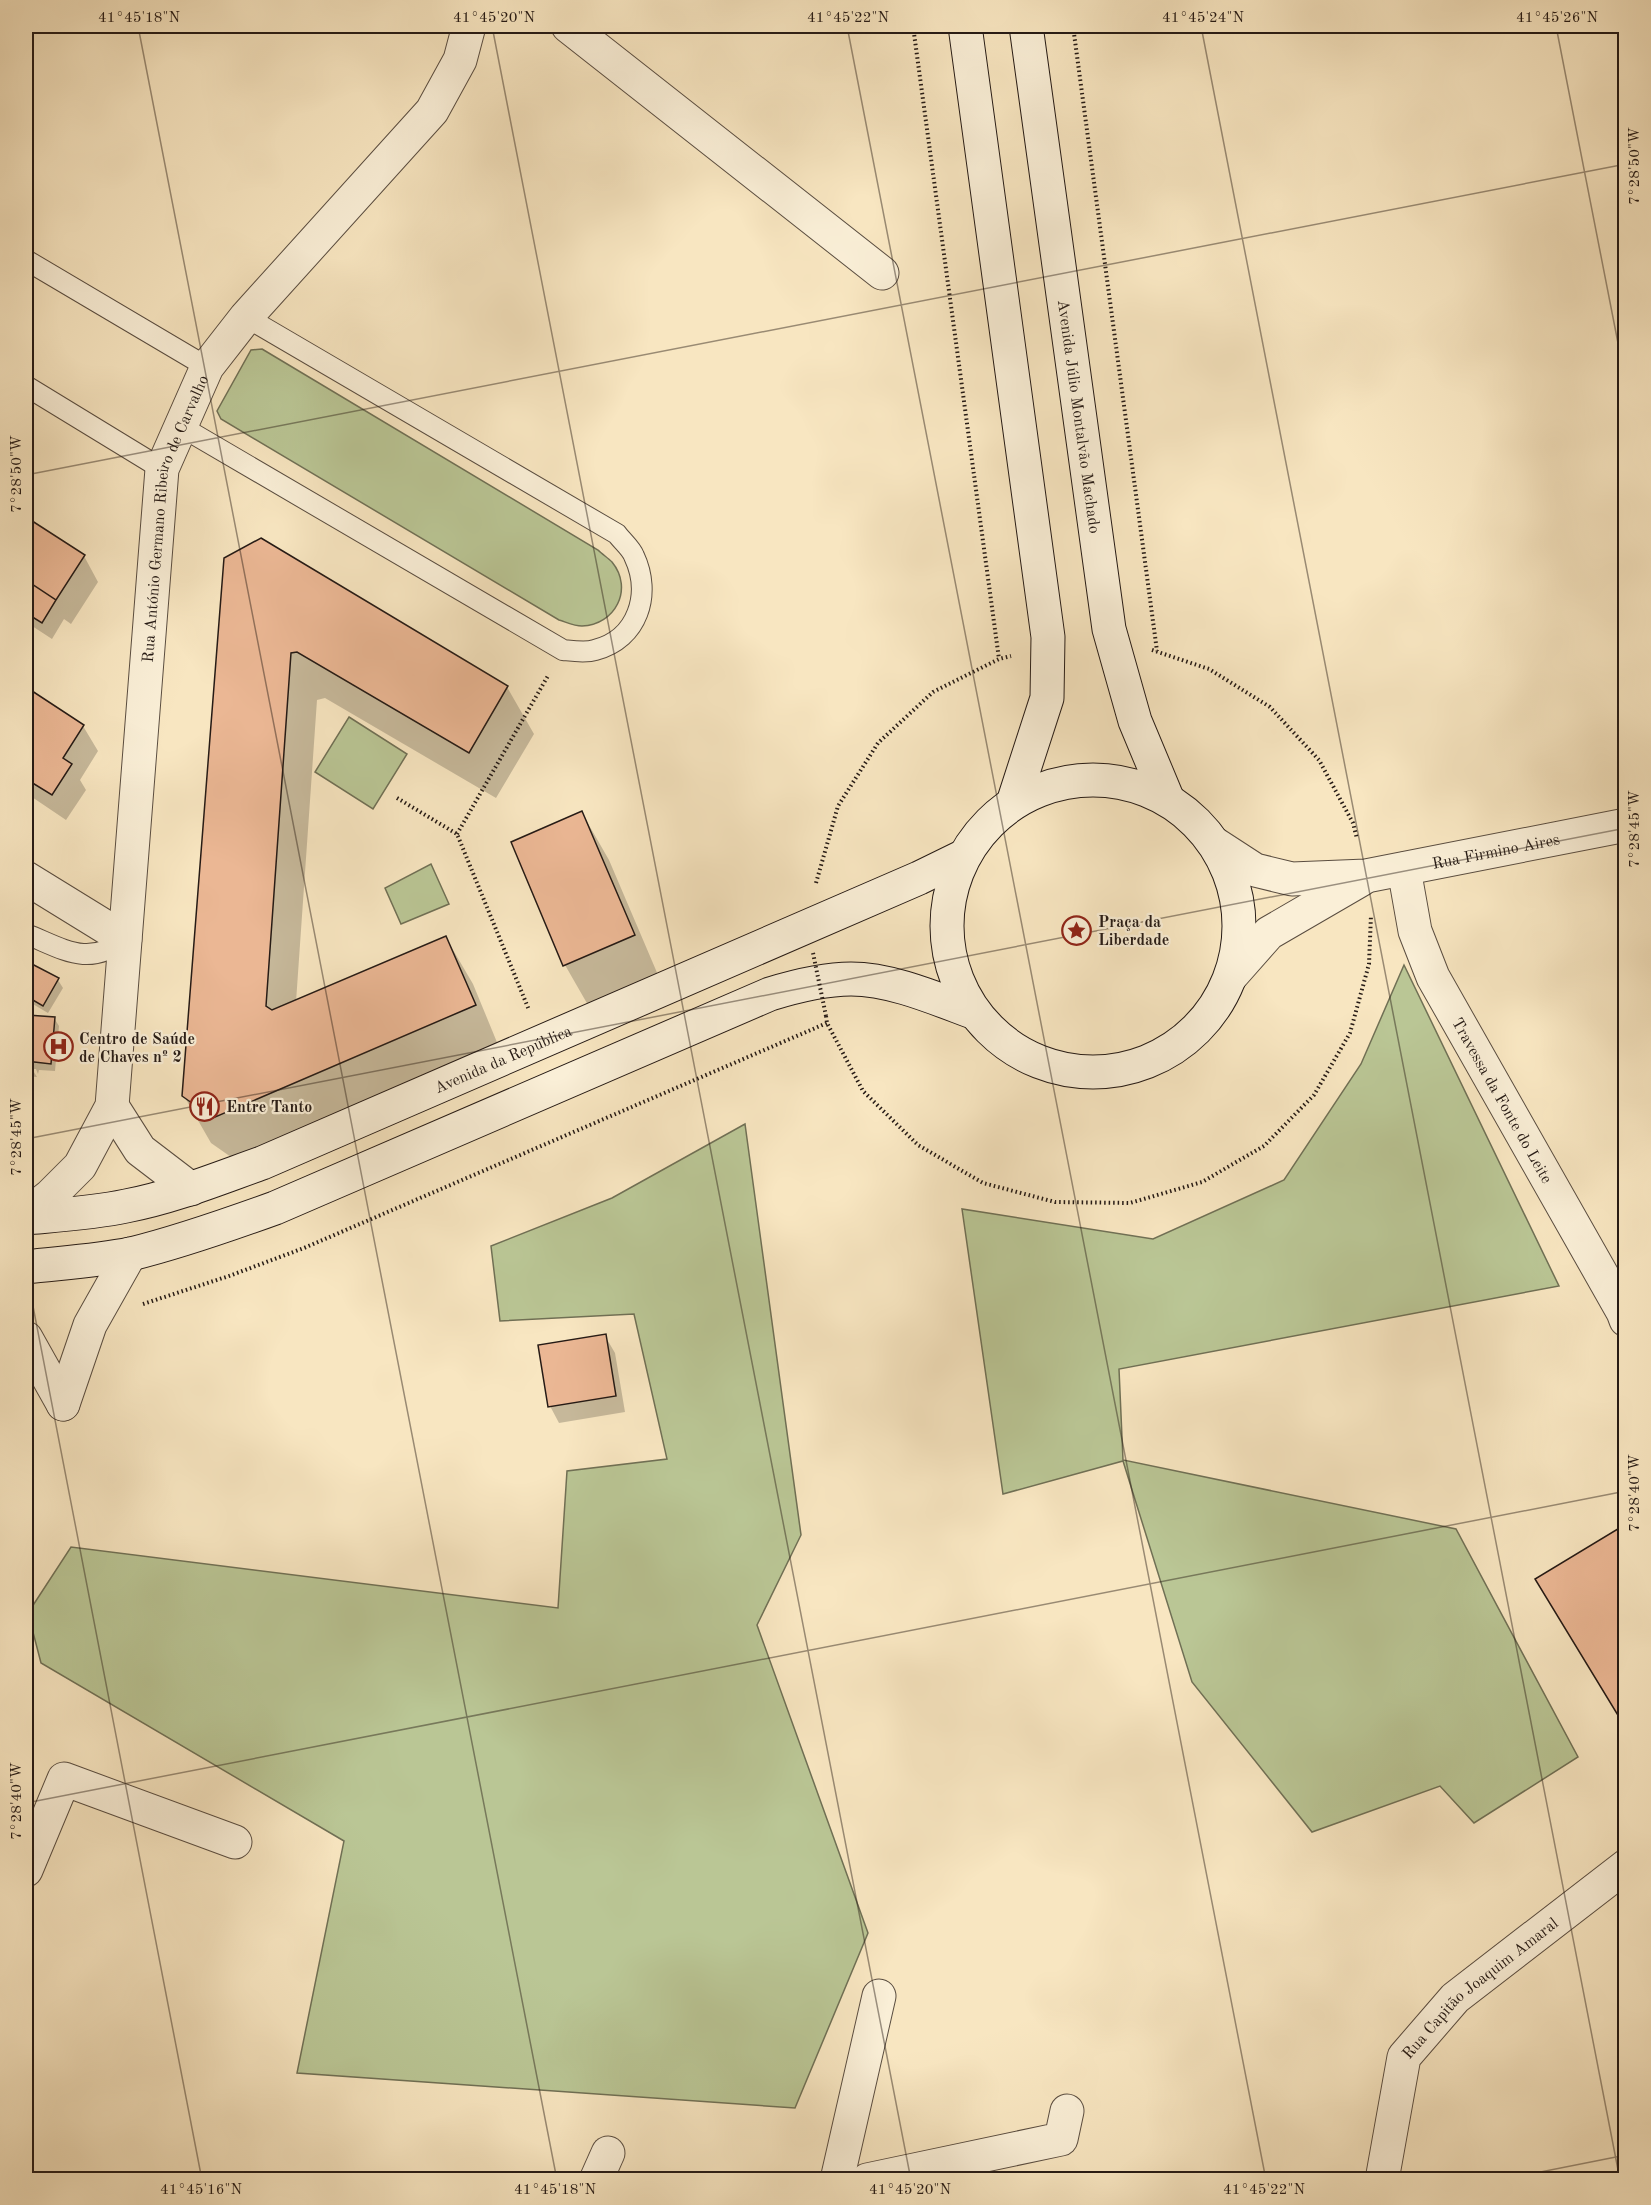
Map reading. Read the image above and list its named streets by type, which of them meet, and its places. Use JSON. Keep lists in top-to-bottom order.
{
  "streets": {
    "street": [
      "Avenida Júlio Montalvão Machado",
      "Rua António Germano Ribeiro de Carvalho",
      "Rua Firmino Aires",
      "Avenida da República",
      "Travessa da Fonte do Leite",
      "Rua Capitão Joaquim Amaral"
    ]
  },
  "crossings": [
    ["Rua António Germano Ribeiro de Carvalho", "Avenida da República"],
    ["Rua Firmino Aires", "Travessa da Fonte do Leite"]
  ],
  "places": {
    "place": ["Praça da Liberdade"],
    "hospital": ["Centro de Saúde de Chaves nº 2"],
    "restaurant": ["Entre Tanto"]
  },
  "coordinates": [
    "41°45'18\"N",
    "41°45'20\"N",
    "41°45'22\"N",
    "41°45'24\"N",
    "41°45'26\"N",
    "7°28'50\"W",
    "7°28'45\"W",
    "7°28'40\"W",
    "41°45'16\"N"
  ]
}
